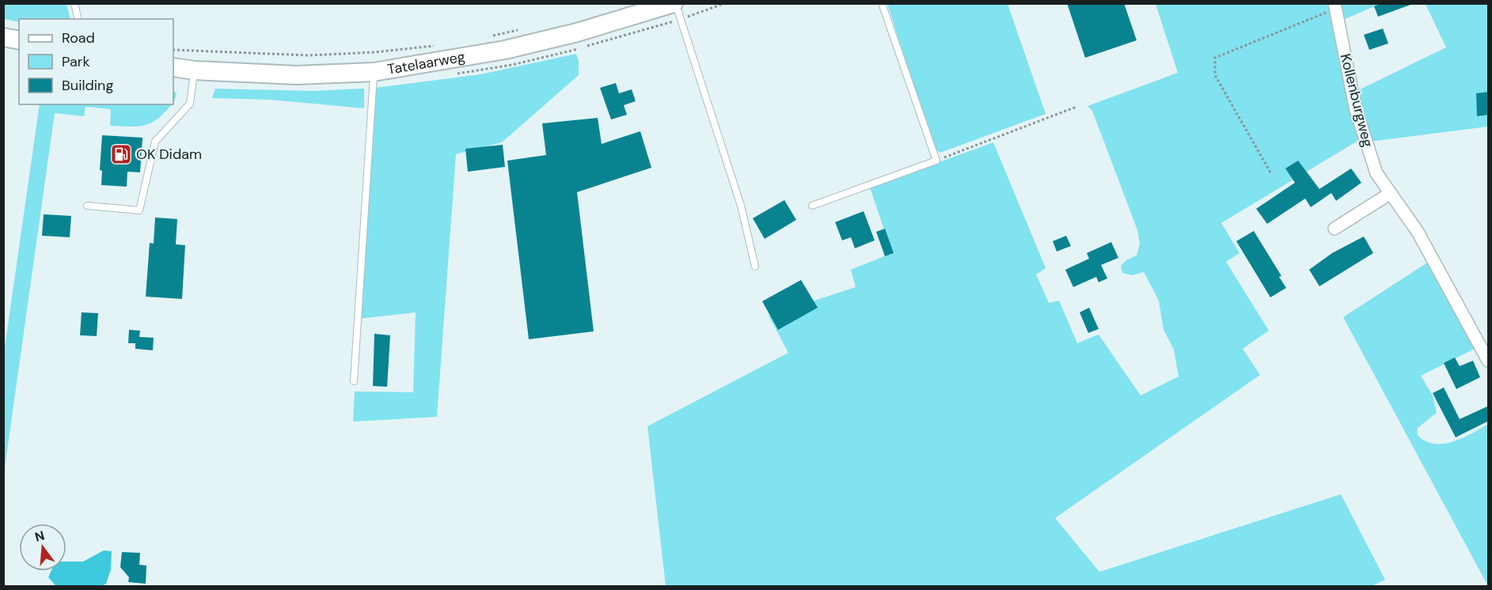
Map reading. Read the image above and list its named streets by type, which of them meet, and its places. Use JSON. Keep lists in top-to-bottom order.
{
  "streets": {
    "main road": ["Tatelaarweg"],
    "street": ["Kollenburgweg"]
  },
  "places": {
    "fuel station": ["OK Didam"]
  },
  "legend": ["Road", "Park", "Building"],
  "north": "top"
}
